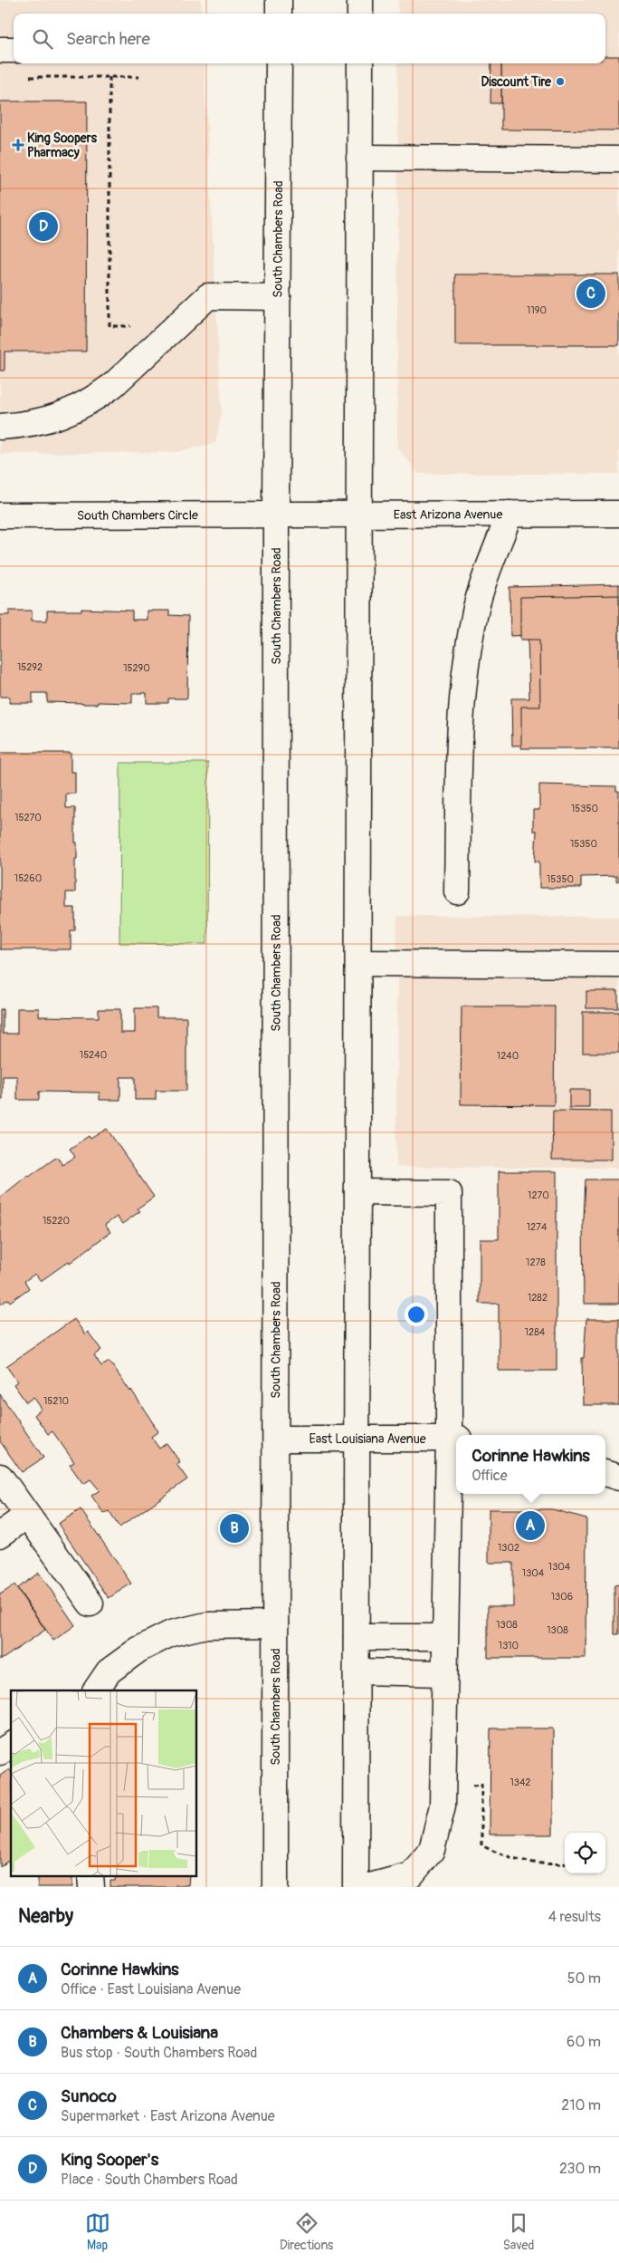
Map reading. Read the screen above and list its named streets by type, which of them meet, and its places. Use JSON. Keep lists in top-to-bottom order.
{
  "streets": {
    "main road": [
      "South Chambers Road",
      "East Arizona Avenue",
      "South Chambers Circle",
      "East Louisiana Avenue"
    ]
  },
  "crossings": [
    ["South Chambers Road", "East Arizona Avenue"],
    ["South Chambers Road", "South Chambers Circle"],
    ["South Chambers Road", "East Louisiana Avenue"],
    ["East Arizona Avenue", "South Chambers Circle"]
  ],
  "places": {
    "other": ["Discount Tire"],
    "health": ["King Soopers Pharmacy"]
  },
  "house_numbers": [
    "1190",
    "15292",
    "15290",
    "15350",
    "15270",
    "15350",
    "15260",
    "15350",
    "15240",
    "1240",
    "1270",
    "15220",
    "1274",
    "1278",
    "1282",
    "1284",
    "15210",
    "1302",
    "1304",
    "1304",
    "1306",
    "1308",
    "1308",
    "1310",
    "1342"
  ],
  "page": {
    "search": "Search here",
    "pins": [
      "D",
      "C",
      "A",
      "B"
    ],
    "popup": ["Corinne Hawkins", "Office"],
    "heading": ["Nearby", "4 results"],
    "list": [
      {
        "mark": "A",
        "name": "Corinne Hawkins",
        "note": "Office · East Louisiana Avenue",
        "value": "50 m"
      },
      {
        "mark": "B",
        "name": "Chambers & Louisiana",
        "note": "Bus stop · South Chambers Road",
        "value": "60 m"
      },
      {
        "mark": "C",
        "name": "Sunoco",
        "note": "Supermarket · East Arizona Avenue",
        "value": "210 m"
      },
      {
        "mark": "D",
        "name": "King Sooper's",
        "note": "Place · South Chambers Road",
        "value": "230 m"
      }
    ],
    "nav": ["Map", "Directions", "Saved"]
  }
}
